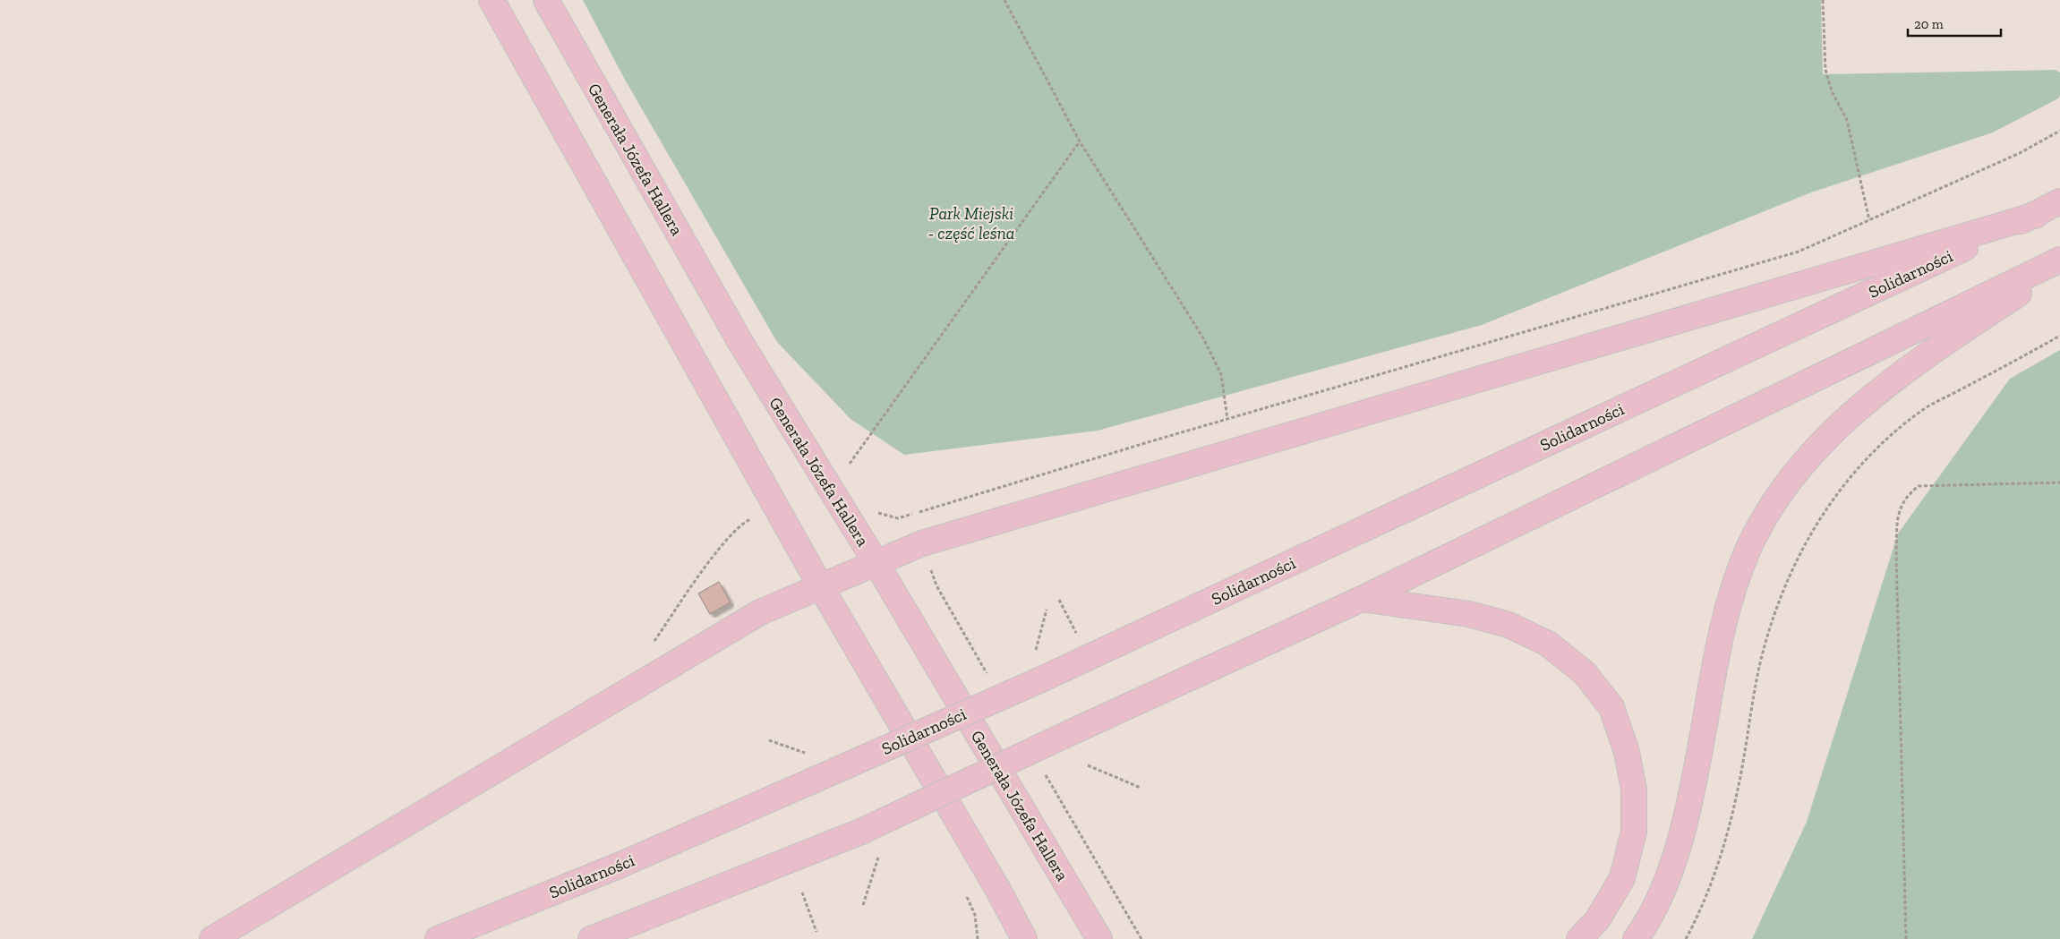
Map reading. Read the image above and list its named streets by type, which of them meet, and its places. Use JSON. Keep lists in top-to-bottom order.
{
  "streets": {
    "main road": ["Generała Józefa Hallera", "Solidarności"]
  },
  "parks": ["Park Miejski - część leśna"],
  "scale_bar": "20 m"
}
